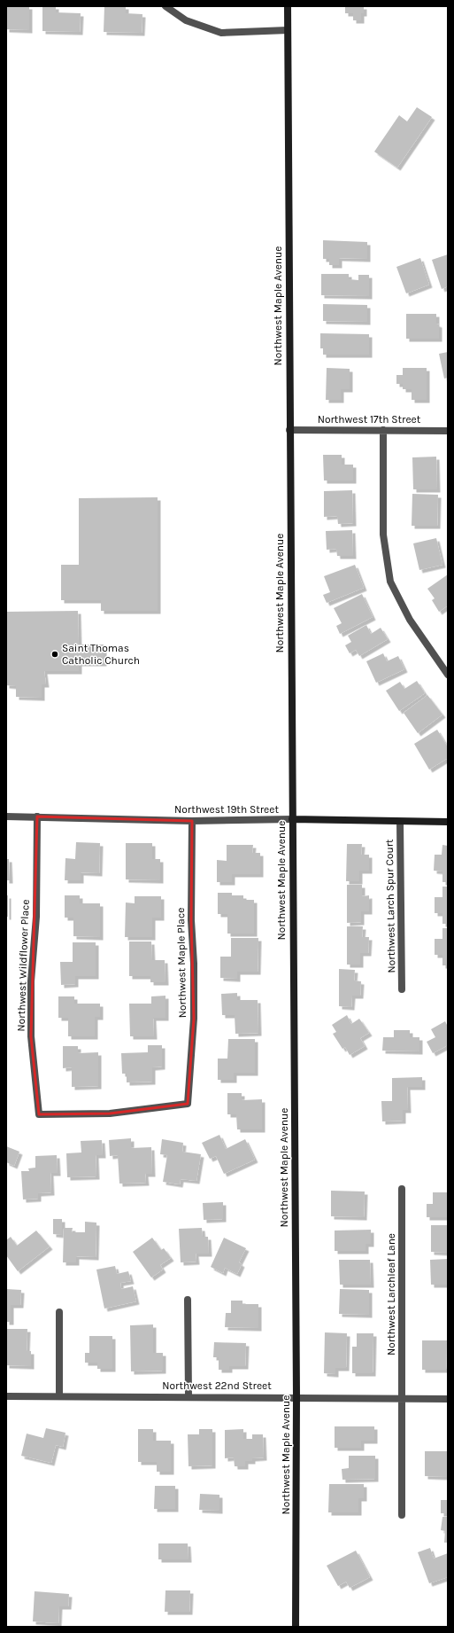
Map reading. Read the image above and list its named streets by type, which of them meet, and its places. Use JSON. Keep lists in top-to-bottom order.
{
  "streets": {
    "main road": ["Northwest Maple Avenue", "Northwest 19th Street"],
    "street": [
      "Northwest 17th Street",
      "Northwest Larch Spur Court",
      "Northwest Maple Place",
      "Northwest Wildflower Place",
      "Northwest Larchleaf Lane",
      "Northwest 22nd Street"
    ]
  },
  "crossings": [
    ["Northwest Maple Avenue", "Northwest 17th Street"],
    ["Northwest Maple Avenue", "Northwest 19th Street"],
    ["Northwest Maple Avenue", "Northwest 22nd Street"],
    ["Northwest 19th Street", "Northwest Larch Spur Court"],
    ["Northwest 19th Street", "Northwest Maple Place"],
    ["Northwest 19th Street", "Northwest Wildflower Place"],
    ["Northwest Maple Place", "Northwest Wildflower Place"],
    ["Northwest Larchleaf Lane", "Northwest 22nd Street"]
  ],
  "places": ["Saint Thomas Catholic Church"]
}
